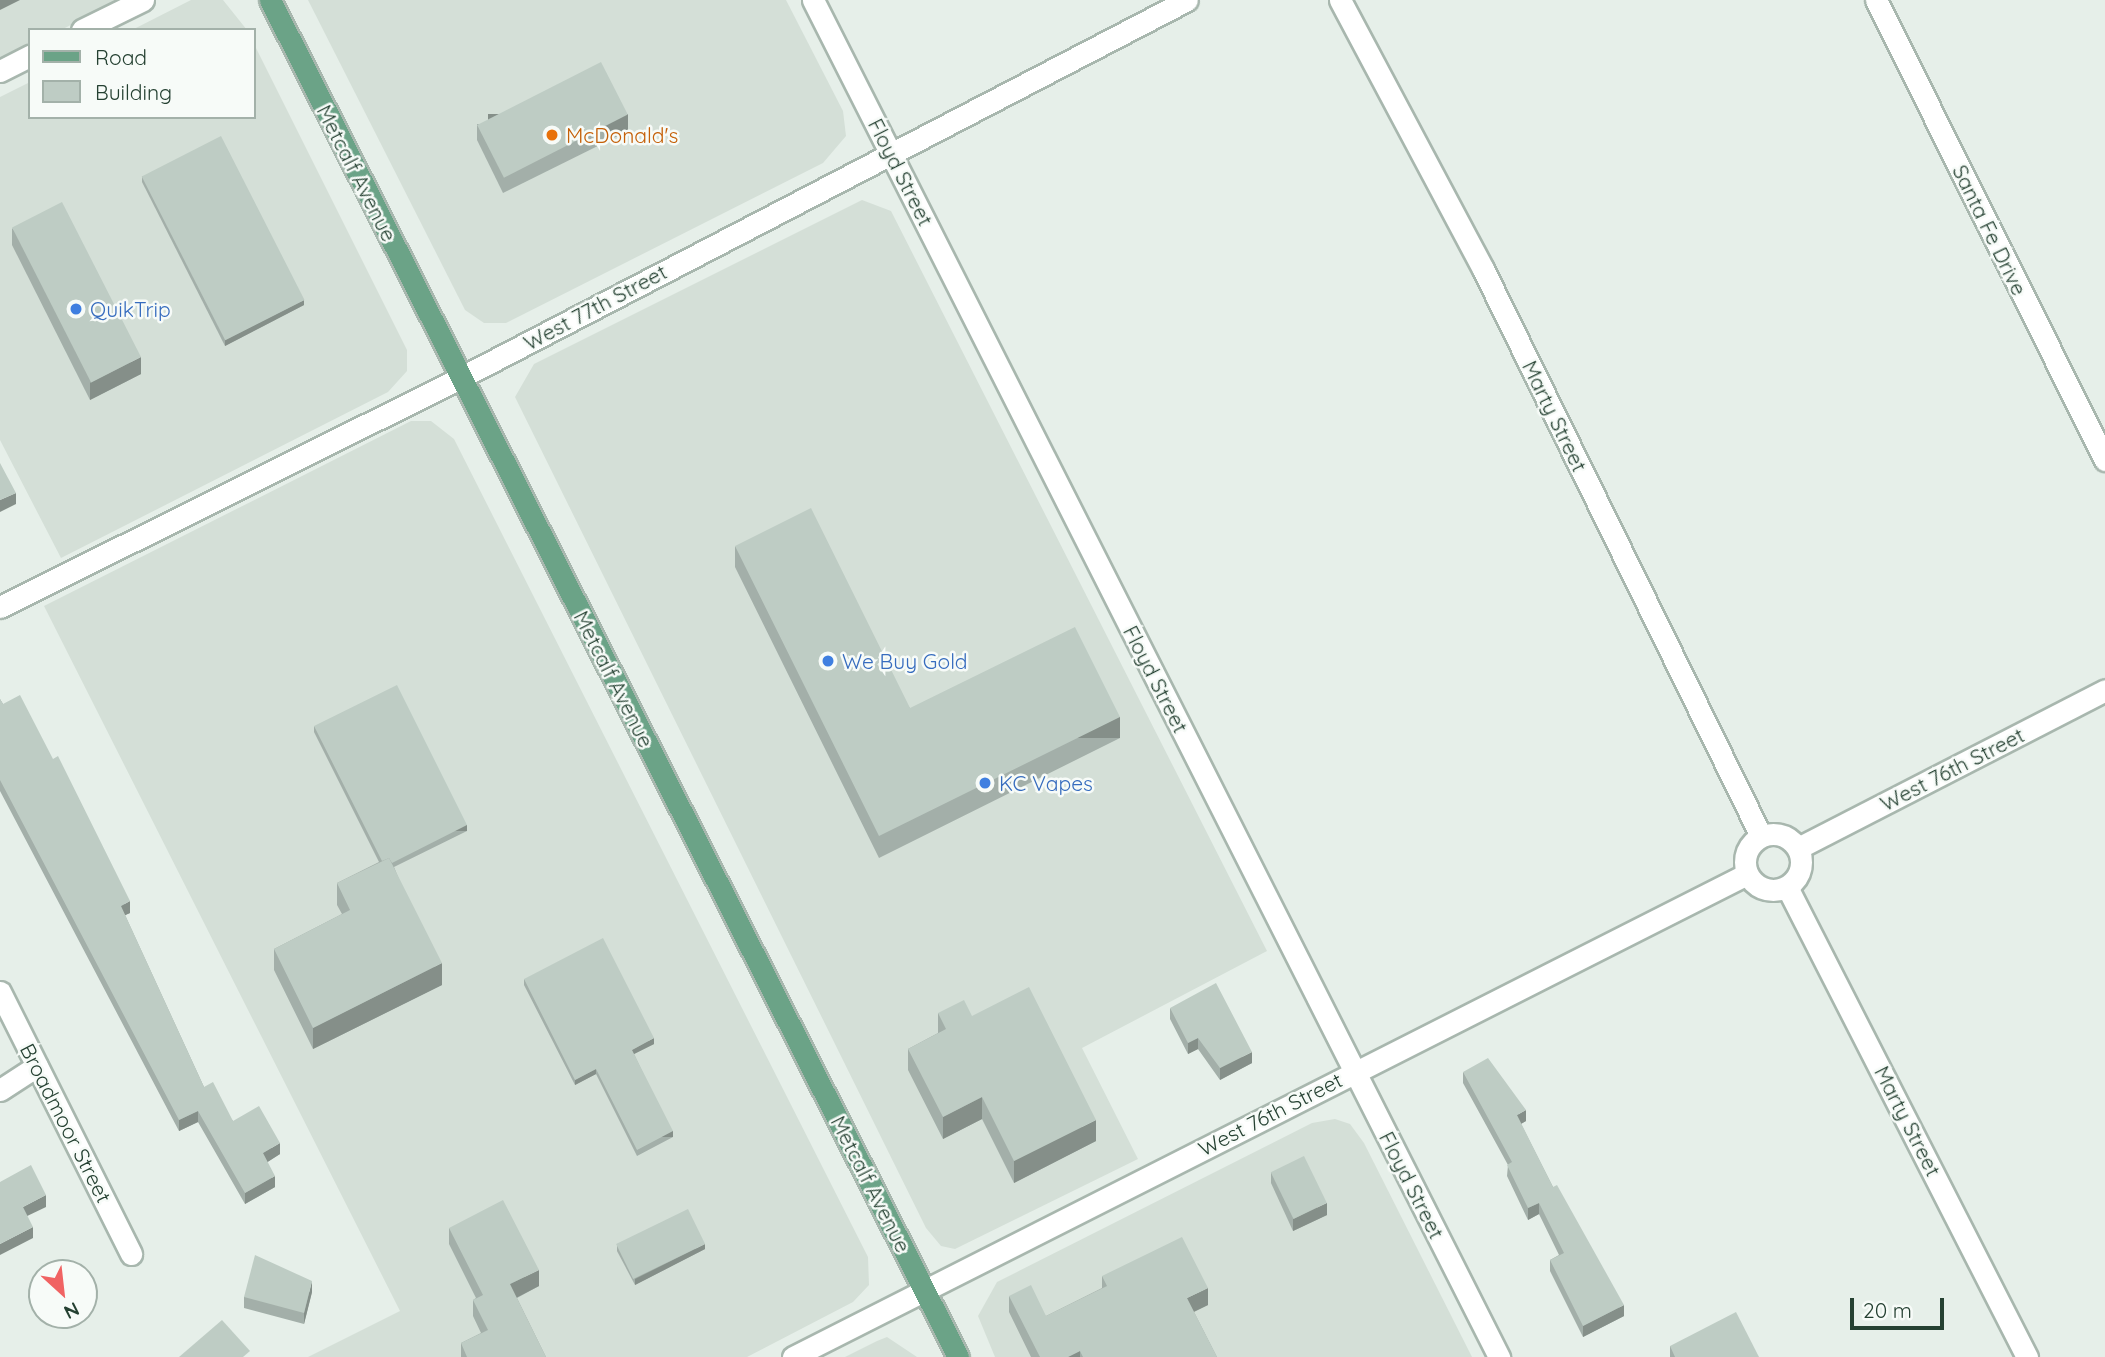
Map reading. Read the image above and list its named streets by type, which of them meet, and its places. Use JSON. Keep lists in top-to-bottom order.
{
  "streets": {
    "main road": ["Metcalf Avenue"],
    "street": [
      "Floyd Street",
      "Santa Fe Drive",
      "West 77th Street",
      "Marty Street",
      "West 76th Street",
      "Broadmoor Street"
    ]
  },
  "crossings": [
    ["Floyd Street", "West 77th Street"],
    ["Floyd Street", "West 76th Street"],
    ["Metcalf Avenue", "West 77th Street"],
    ["Metcalf Avenue", "West 76th Street"],
    ["Marty Street", "West 76th Street"]
  ],
  "places": [
    "McDonald's",
    "QuikTrip",
    "We Buy Gold",
    "KC Vapes"
  ],
  "legend": ["Road", "Building"],
  "scale_bar": "20 m",
  "north": "bottom right"
}
